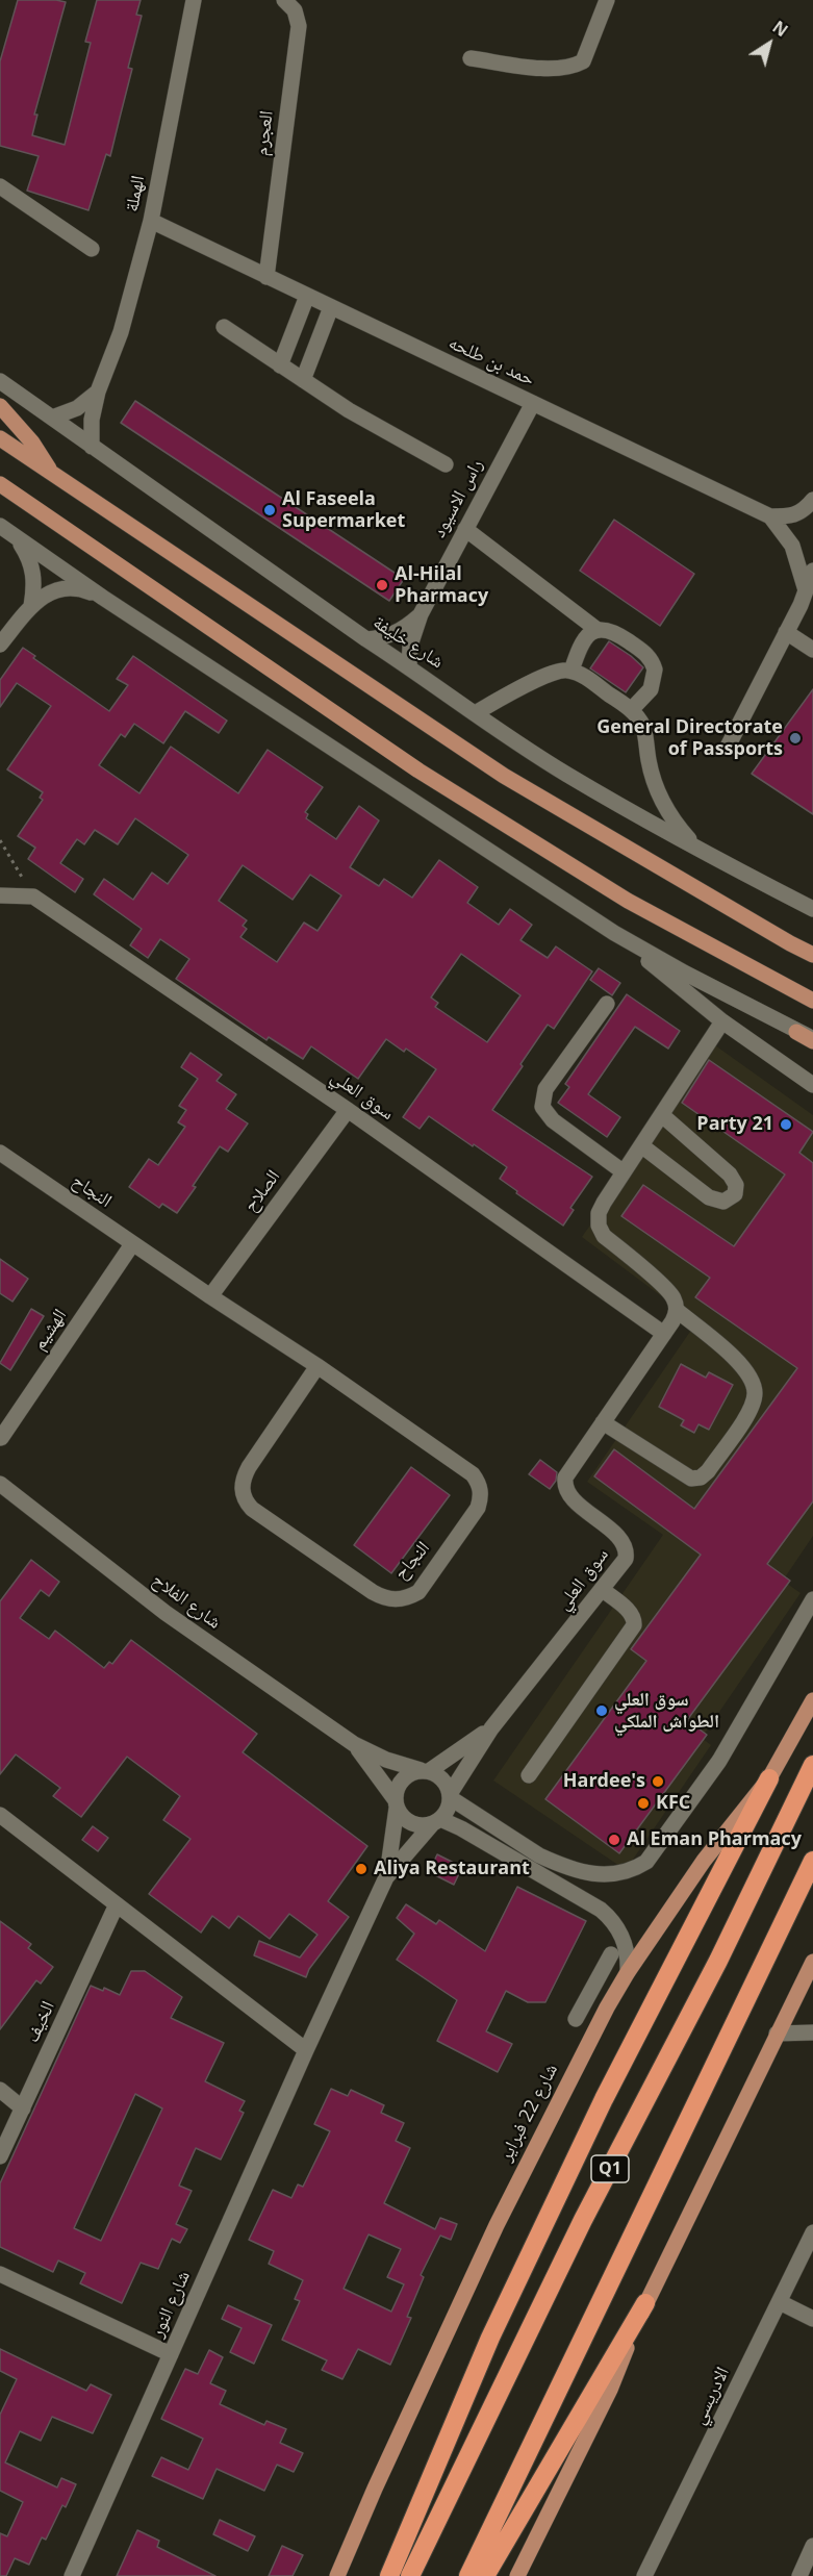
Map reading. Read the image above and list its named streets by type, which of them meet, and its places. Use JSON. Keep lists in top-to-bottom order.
{
  "streets": {
    "highway": ["Q1"],
    "main road": ["شارع 22 فبراير"],
    "street": [
      "العجرم",
      "الهملة",
      "حمد بن طلحه",
      "راس الاسيود",
      "شارع خليفة",
      "سوق العلي",
      "النجاح",
      "الصلاح",
      "الهشيم",
      "شارع الفلاح",
      "الخيف",
      "شارع النور",
      "الادريسي"
    ]
  },
  "crossings": [
    ["العجرم", "حمد بن طلحه"],
    ["الهملة", "حمد بن طلحه"],
    ["الهملة", "شارع خليفة"],
    ["حمد بن طلحه", "راس الاسيود"],
    ["راس الاسيود", "شارع خليفة"],
    ["سوق العلي", "الصلاح"],
    ["سوق العلي", "شارع الفلاح"],
    ["سوق العلي", "شارع النور"],
    ["النجاح", "الصلاح"],
    ["النجاح", "الهشيم"],
    ["شارع الفلاح", "شارع النور"]
  ],
  "places": [
    "Al Faseela Supermarket",
    "Al-Hilal Pharmacy",
    "General Directorate of Passports",
    "Party 21",
    "سوق العلي الطواش الملكي",
    "Hardee's",
    "KFC",
    "Al Eman Pharmacy",
    "Aliya Restaurant"
  ],
  "north": "top right"
}
